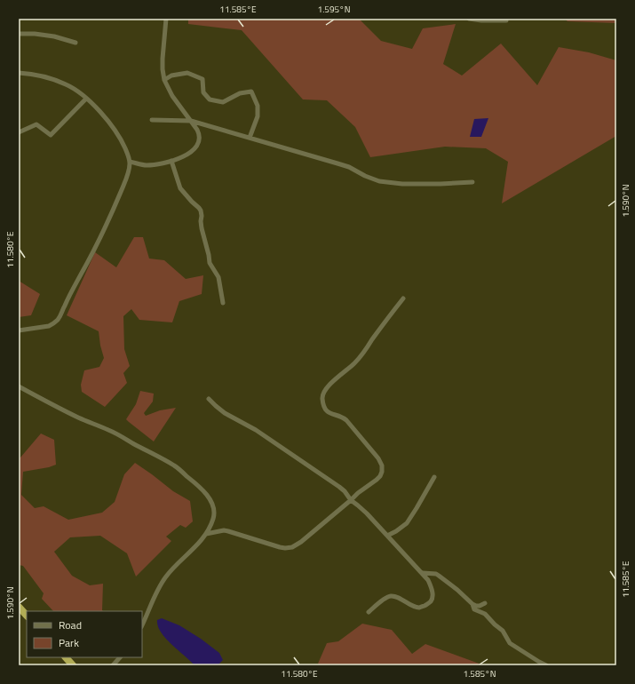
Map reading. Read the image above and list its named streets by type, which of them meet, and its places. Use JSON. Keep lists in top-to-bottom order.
{
  "legend": ["Road", "Park"],
  "coordinates": [
    "11.585°E",
    "1.595°N",
    "1.590°N",
    "11.580°E",
    "1.585°N"
  ]
}
